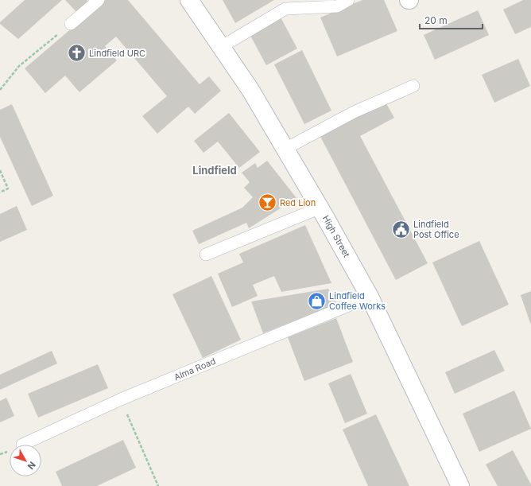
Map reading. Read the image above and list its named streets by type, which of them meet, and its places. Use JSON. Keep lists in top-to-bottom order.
{
  "streets": {
    "main road": ["High Street"],
    "lane": ["Alma Road"]
  },
  "crossings": [
    ["High Street", "Alma Road"]
  ],
  "districts": ["Lindfield"],
  "places": {
    "church": ["Lindfield URC"],
    "bar": ["Red Lion"],
    "public building": ["Lindfield Post Office"],
    "shop": ["Lindfield Coffee Works"]
  },
  "scale_bar": "20 m",
  "north": "bottom right"
}
